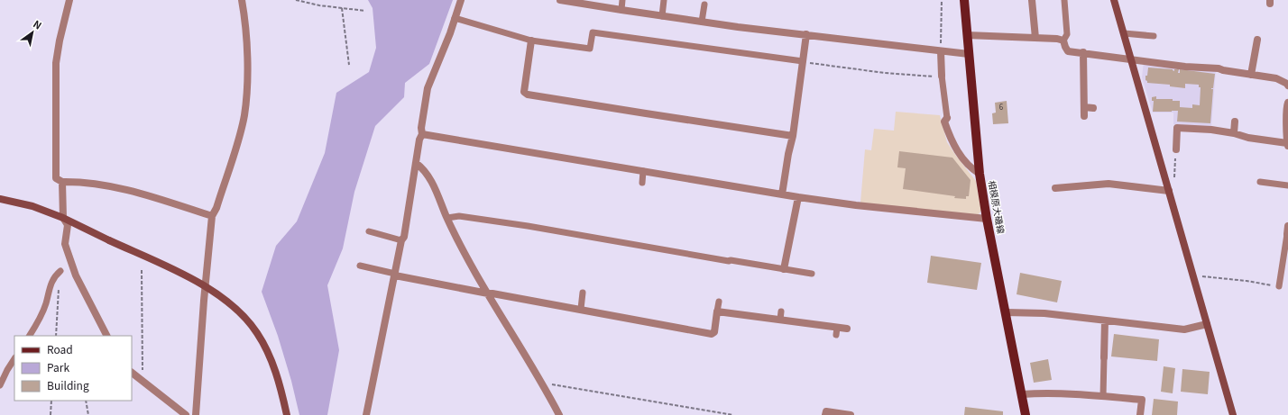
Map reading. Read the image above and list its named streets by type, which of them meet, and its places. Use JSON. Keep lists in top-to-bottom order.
{
  "streets": {
    "main road": ["相模原大磯線"]
  },
  "house_numbers": ["6"],
  "legend": ["Road", "Park", "Building"],
  "north": "top right"
}
